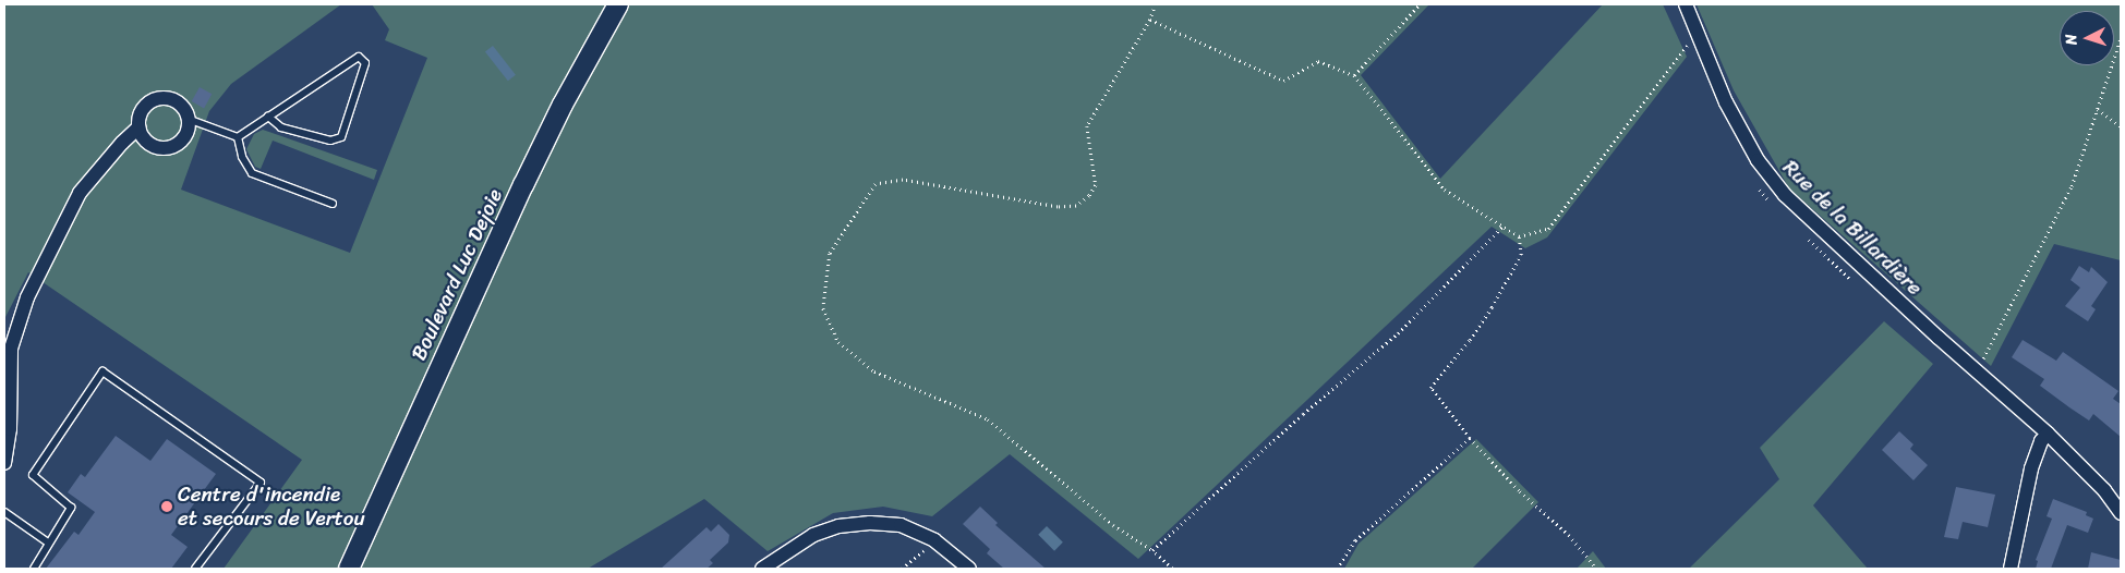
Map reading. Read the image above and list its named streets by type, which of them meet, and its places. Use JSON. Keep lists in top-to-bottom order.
{
  "streets": {
    "main road": ["Boulevard Luc Dejoie"],
    "street": ["Rue de la Billardière"]
  },
  "places": ["Centre d'incendie et secours de Vertou"],
  "north": "left"
}
